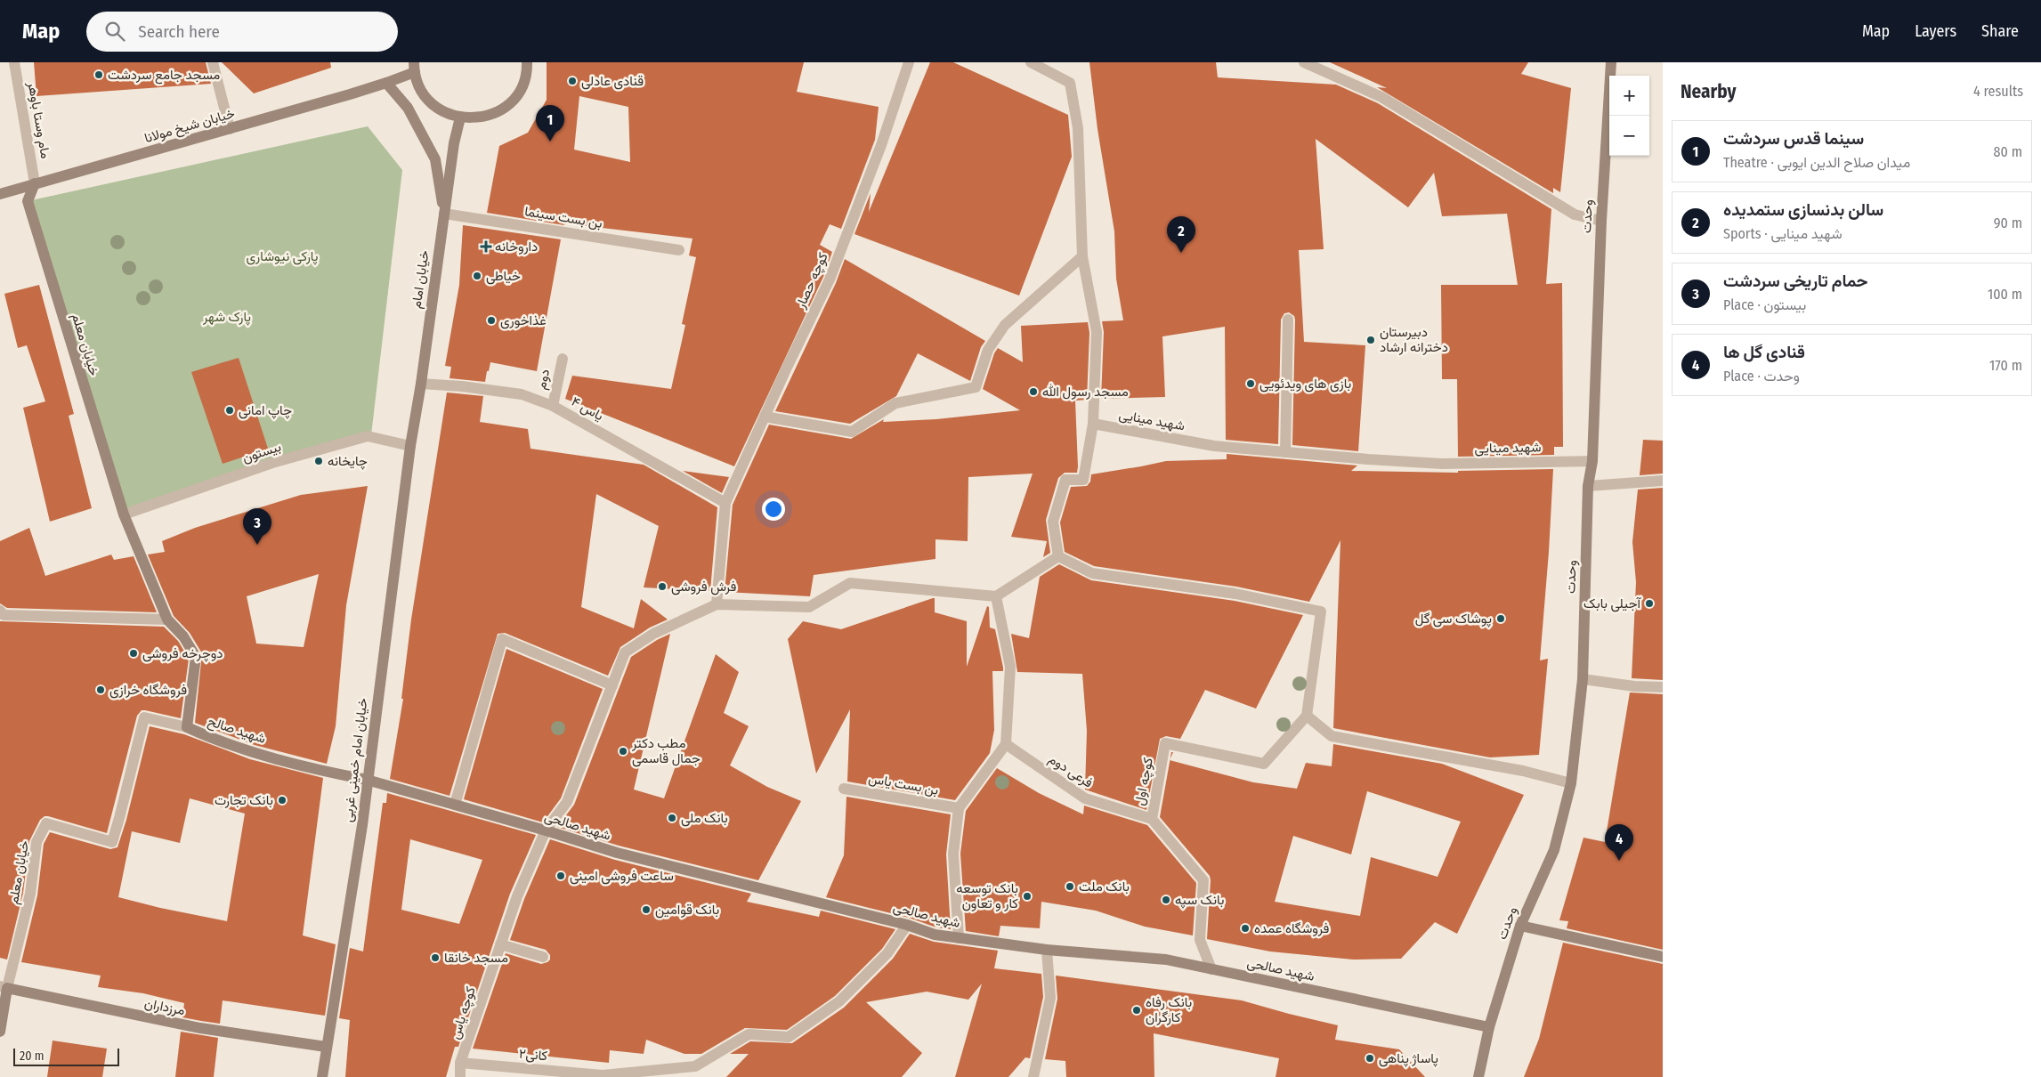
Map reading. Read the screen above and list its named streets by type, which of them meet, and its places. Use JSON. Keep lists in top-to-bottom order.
{
  "streets": {
    "main road": [
      "خیابان شیخ مولانا",
      "وحدت",
      "خیابان امام",
      "خیابان معلم",
      "شهید صالح",
      "خیابان امام خمینی غربی",
      "شهید صالحی",
      "مرزداران"
    ],
    "street": [
      "مام وستا باوهر",
      "بن بست سینما",
      "کوچه حصار",
      "دوم",
      "یاس ۴",
      "شهید مینایی",
      "بیستون",
      "فرعی دوم",
      "کوچه اول",
      "بن بست یاس",
      "کوچه یاس",
      "کانی۲"
    ]
  },
  "crossings": [
    ["مام وستا باوهر", "خیابان شیخ مولانا"],
    ["مام وستا باوهر", "خیابان معلم"],
    ["خیابان شیخ مولانا", "خیابان معلم"],
    ["وحدت", "شهید مینایی"],
    ["وحدت", "شهید صالحی"],
    ["بن بست سینما", "خیابان امام"],
    ["خیابان امام", "یاس ۴"],
    ["خیابان امام", "بیستون"],
    ["خیابان امام", "خیابان امام خمینی غربی"],
    ["کوچه حصار", "یاس ۴"],
    ["کوچه حصار", "کوچه یاس"],
    ["خیابان معلم", "بیستون"],
    ["خیابان معلم", "شهید صالح"],
    ["خیابان معلم", "مرزداران"],
    ["دوم", "یاس ۴"],
    ["بیستون", "خیابان امام خمینی غربی"],
    ["شهید صالح", "خیابان امام خمینی غربی"],
    ["شهید صالح", "شهید صالحی"],
    ["خیابان امام خمینی غربی", "شهید صالحی"],
    ["خیابان امام خمینی غربی", "مرزداران"],
    ["فرعی دوم", "کوچه اول"],
    ["کوچه اول", "شهید صالحی"],
    ["شهید صالحی", "کوچه یاس"],
    ["شهید صالحی", "کانی۲"],
    ["کوچه یاس", "کانی۲"]
  ],
  "parks": ["پارکی نیوشاری", "پارک شهر"],
  "places": {
    "other": [
      "مسجد جامع سردشت",
      "قنادی عادلی",
      "خیاطی",
      "غذاخوری",
      "دبیرستان دخترانه ارشاد",
      "بازی های ویدئویی",
      "مسجد رسول الله",
      "چاپ امانی",
      "چایخانه",
      "فرش فروشی",
      "آجیلی بابک",
      "پوشاک سی گل",
      "دوچرخه فروشی",
      "فروشگاه خرازی",
      "مطب دکتر جمال قاسمی",
      "بانک تجارت",
      "بانک ملی",
      "ساعت فروشی امینی",
      "بانک ملت",
      "بانک توسعه کار و تعاون",
      "بانک سپه",
      "بانک قوامین",
      "فروشگاه عمده",
      "مسجد خانقا",
      "بانک رفاه کارگران",
      "پاساژ پناهی"
    ],
    "health": ["داروخانه"]
  },
  "scale_bar": "20 m",
  "page": {
    "header": "Map",
    "search": "Search here",
    "nav": ["Map", "Layers", "Share"],
    "heading": ["Nearby", "4 results"],
    "map_buttons": ["+", "−"],
    "pins": [
      "1",
      "2",
      "3",
      "4"
    ],
    "list": [
      {
        "mark": "1",
        "name": "سینما قدس سردشت",
        "note": "Theatre · میدان صلاح الدین ایوبی",
        "value": "80 m"
      },
      {
        "mark": "2",
        "name": "سالن بدنسازی ستمدیده",
        "note": "Sports · شهید مینایی",
        "value": "90 m"
      },
      {
        "mark": "3",
        "name": "حمام تاریخی سردشت",
        "note": "Place · بیستون",
        "value": "100 m"
      },
      {
        "mark": "4",
        "name": "قنادی گل ها",
        "note": "Place · وحدت",
        "value": "170 m"
      }
    ],
    "scale": "20 m"
  }
}
